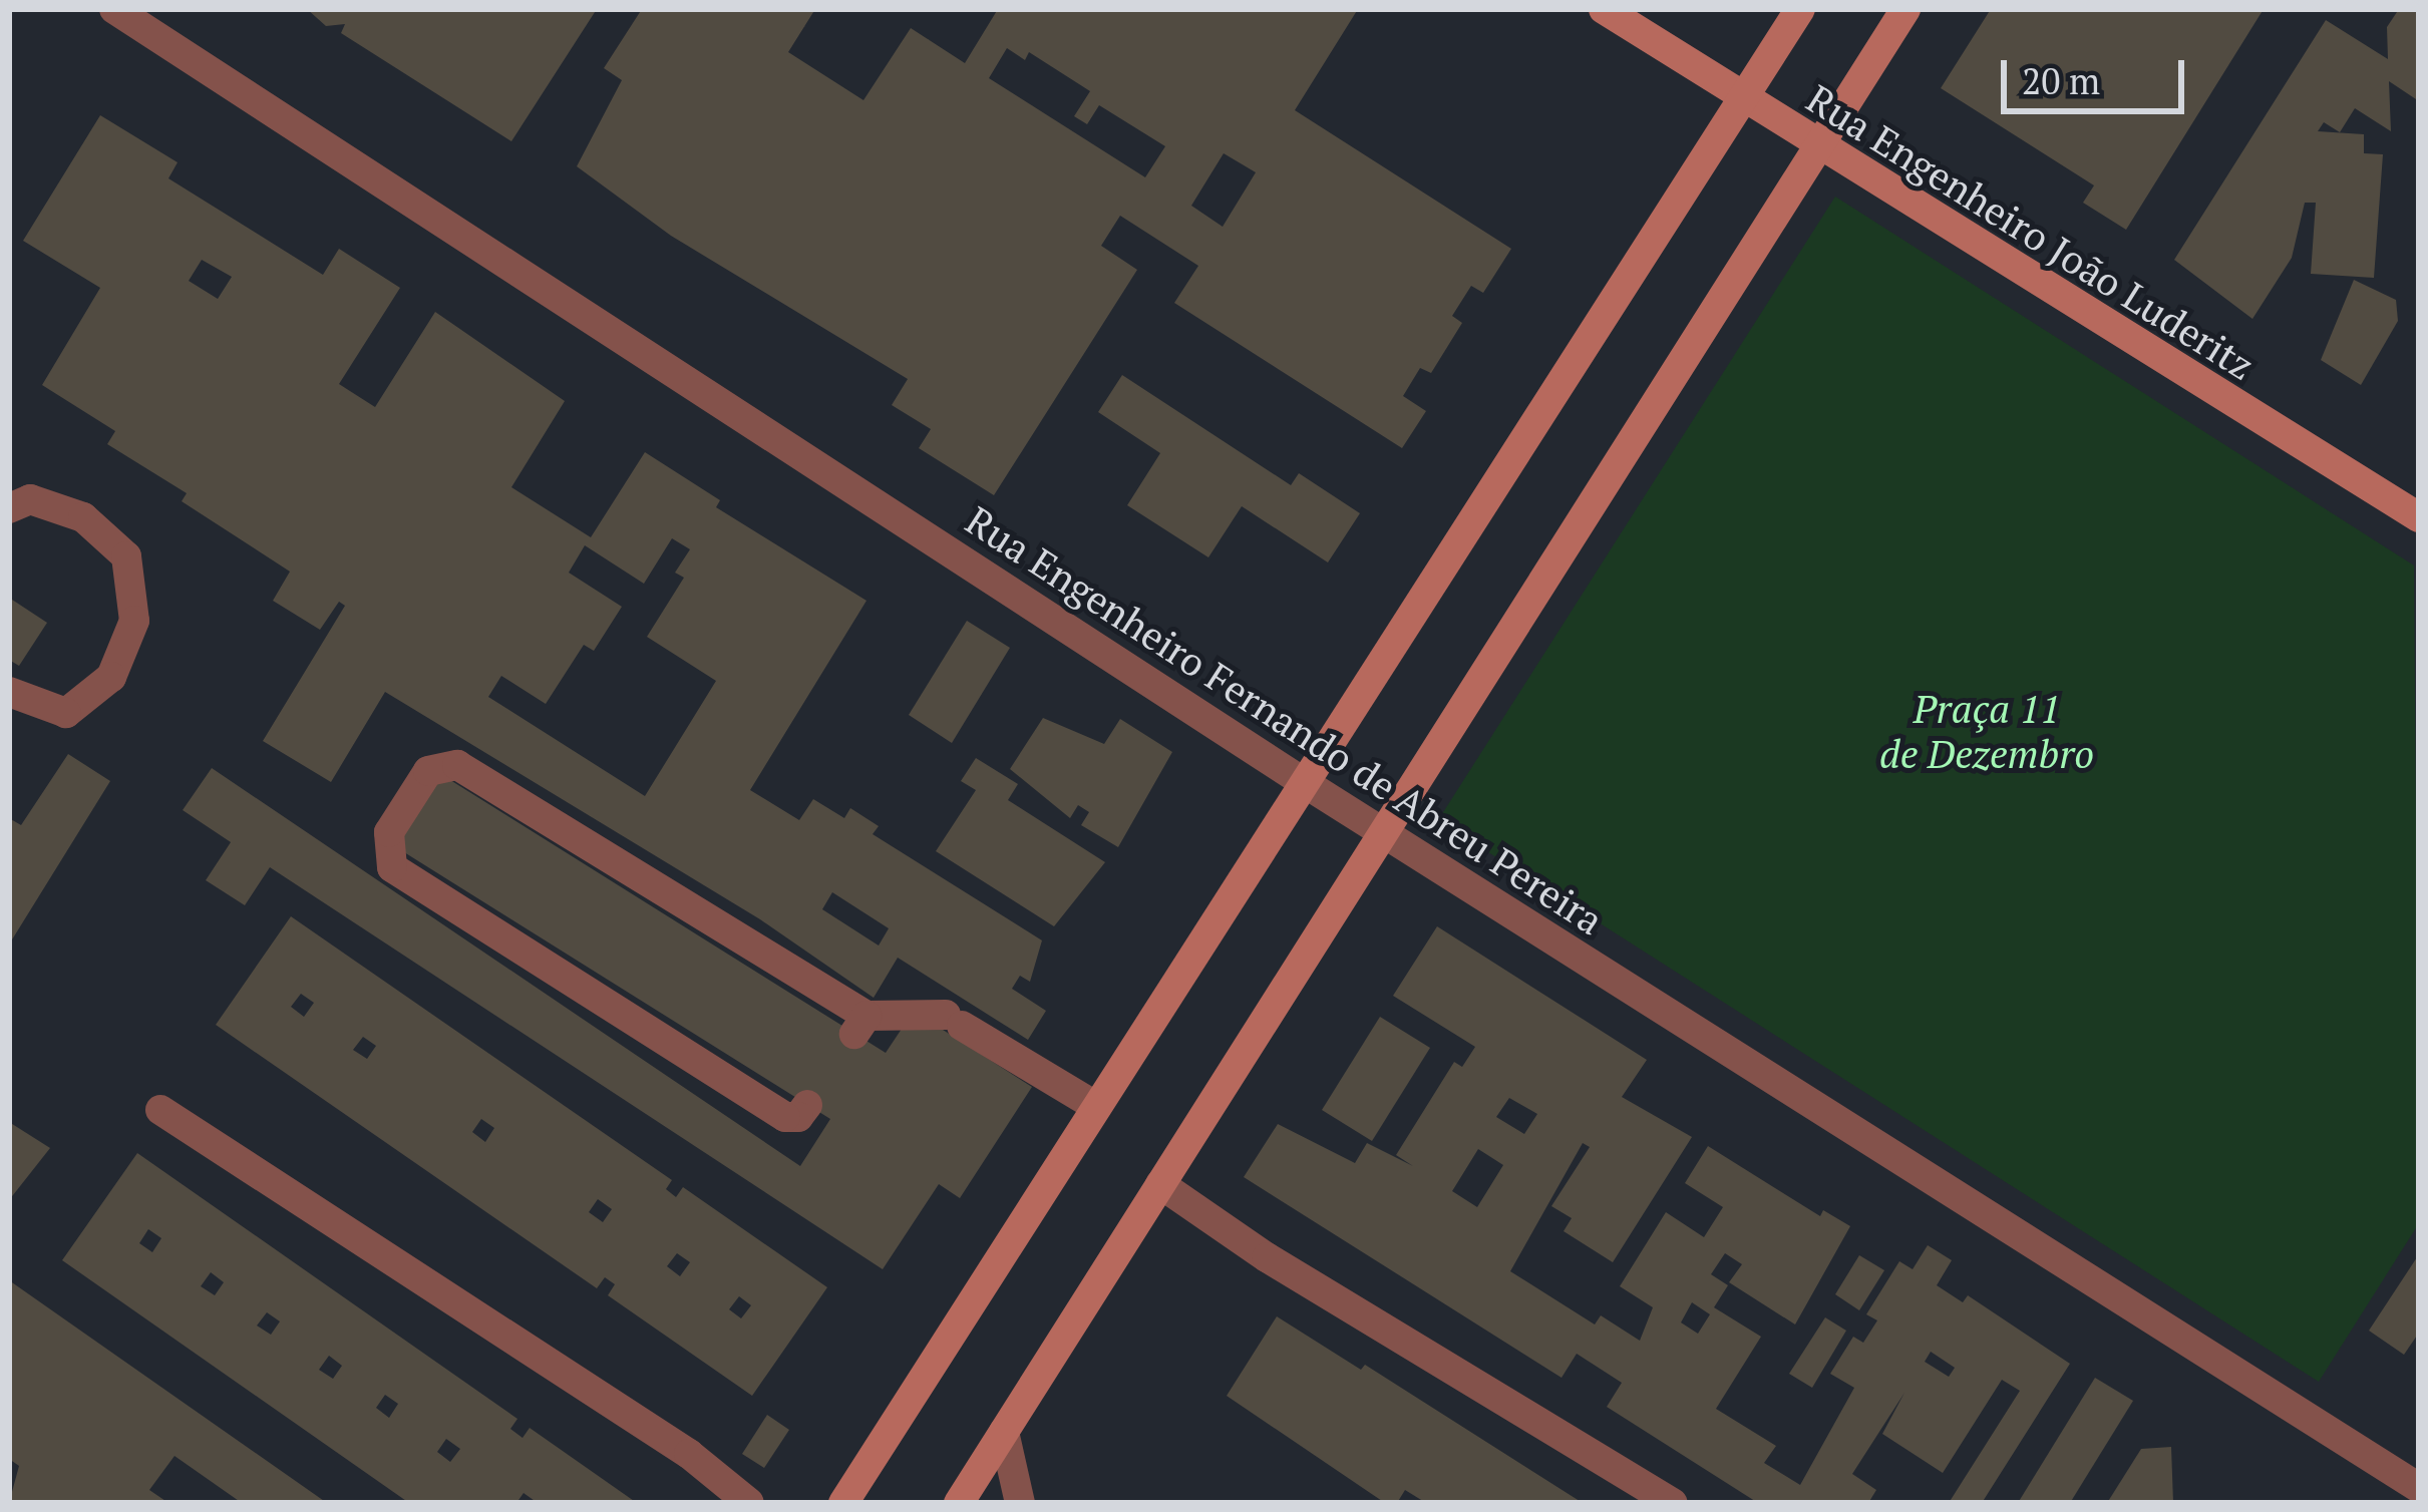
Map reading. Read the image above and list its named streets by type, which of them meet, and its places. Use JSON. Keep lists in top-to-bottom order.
{
  "streets": {
    "street": ["Rua Engenheiro João Luderitz", "Rua Engenheiro Fernando de Abreu Pereira"]
  },
  "parks": ["Praça 11 de Dezembro"],
  "scale_bar": "20 m"
}
